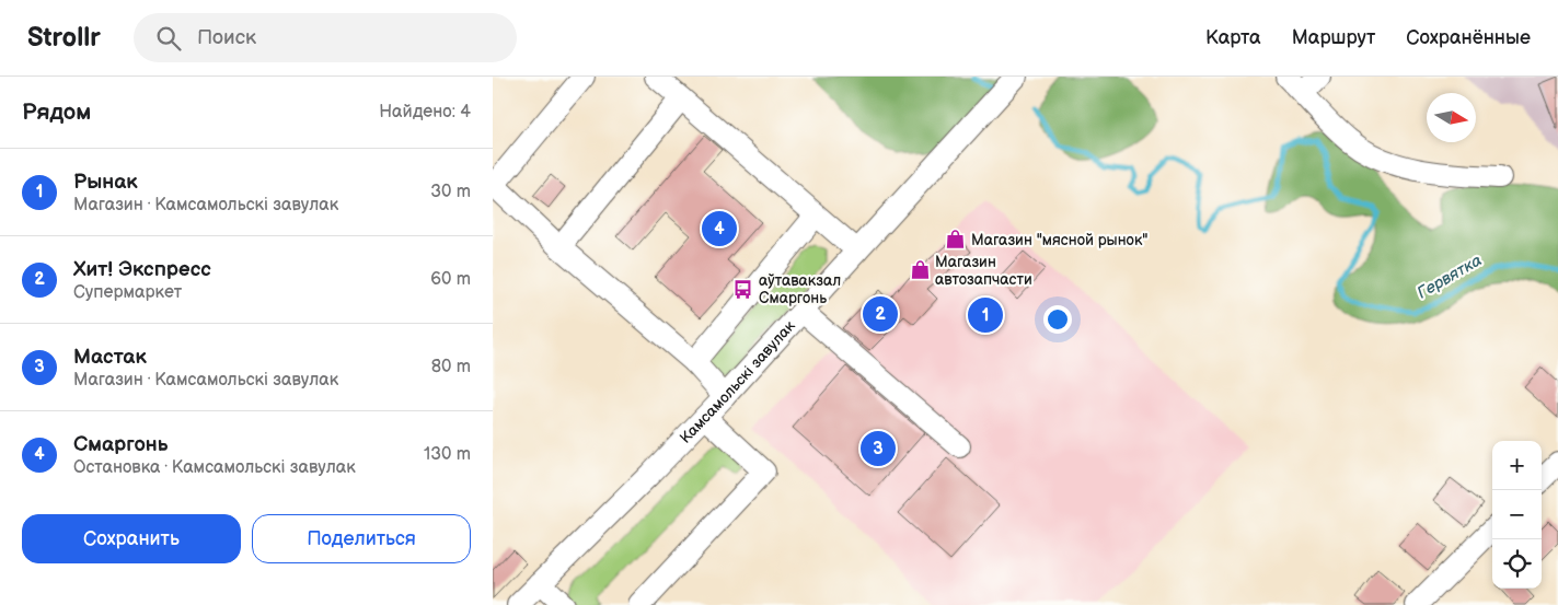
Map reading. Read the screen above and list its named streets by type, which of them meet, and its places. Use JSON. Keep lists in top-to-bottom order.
{
  "streets": {
    "street": ["Камсамольскі завулак"]
  },
  "water": ["Гервятка"],
  "places": {
    "shop": ["Магазин \"мясной рынок\"", "Магазин автозапчасти"],
    "bus stop": ["аўтавакзал Смаргонь"]
  },
  "north": "right",
  "page": {
    "header": "Strollr",
    "search": "Поиск",
    "nav": ["Карта", "Маршрут", "Сохранённые"],
    "heading": ["Рядом", "Найдено: 4"],
    "list": [
      {
        "mark": "1",
        "name": "Рынак",
        "note": "Магазин · Камсамольскі завулак",
        "value": "30 m"
      },
      {
        "mark": "2",
        "name": "Хит! Экспресс",
        "note": "Супермаркет",
        "value": "60 m"
      },
      {
        "mark": "3",
        "name": "Мастак",
        "note": "Магазин · Камсамольскі завулак",
        "value": "80 m"
      },
      {
        "mark": "4",
        "name": "Смаргонь",
        "note": "Остановка · Камсамольскі завулак",
        "value": "130 m"
      }
    ],
    "pins": [
      "4",
      "2",
      "1",
      "3"
    ],
    "map_buttons": ["+", "−"],
    "buttons": ["Сохранить", "Поделиться"]
  }
}
